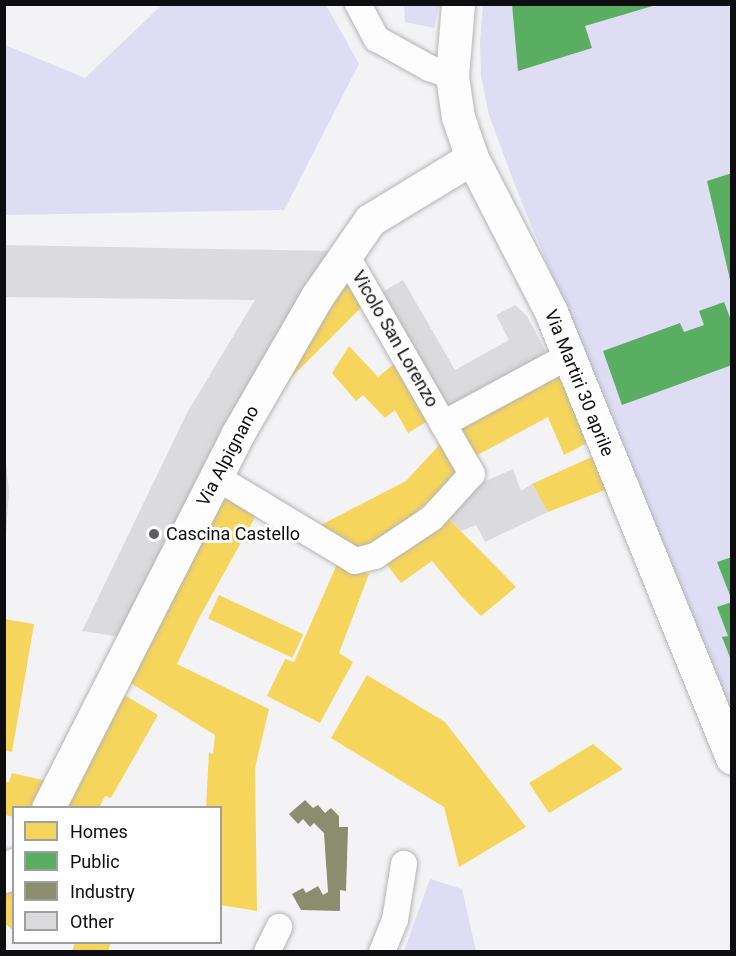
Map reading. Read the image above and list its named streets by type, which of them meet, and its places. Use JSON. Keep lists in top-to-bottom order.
{
  "streets": {
    "street": ["Vicolo San Lorenzo", "Via Martiri 30 aprile", "Via Alpignano"]
  },
  "crossings": [
    ["Vicolo San Lorenzo", "Via Martiri 30 aprile"],
    ["Vicolo San Lorenzo", "Via Alpignano"],
    ["Via Martiri 30 aprile", "Via Alpignano"]
  ],
  "places": ["Cascina Castello"],
  "legend": [
    "Homes",
    "Public",
    "Industry",
    "Other"
  ]
}
